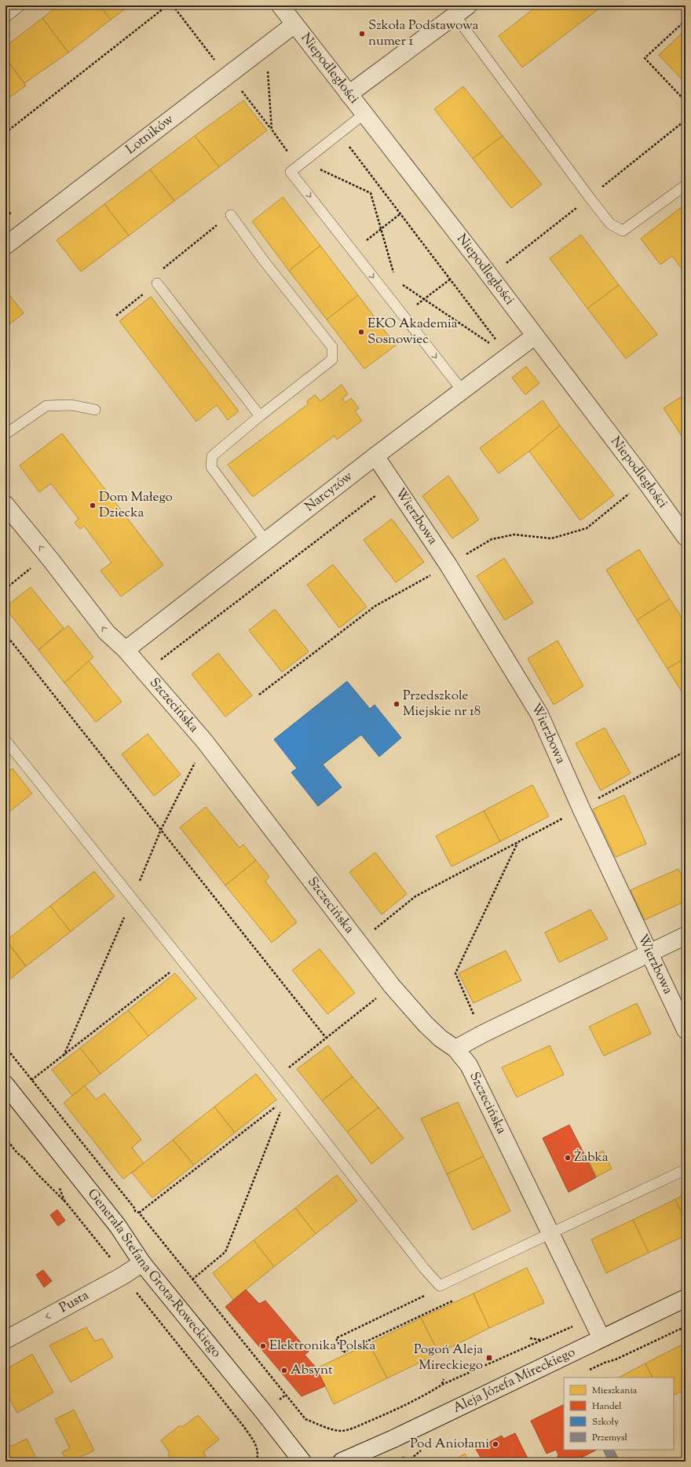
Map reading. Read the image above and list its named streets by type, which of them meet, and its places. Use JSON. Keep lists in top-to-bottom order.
{
  "streets": {
    "street": [
      "Niepodległości",
      "Lotników",
      "Narcyzów",
      "Wierzbowa",
      "Szczecińska",
      "Generała Stefana Grota-Roweckiego",
      "Pusta",
      "Aleja Józefa Mireckiego"
    ]
  },
  "crossings": [
    ["Niepodległości", "Lotników"],
    ["Niepodległości", "Narcyzów"],
    ["Narcyzów", "Wierzbowa"],
    ["Narcyzów", "Szczecińska"],
    ["Szczecińska", "Aleja Józefa Mireckiego"],
    ["Generała Stefana Grota-Roweckiego", "Pusta"]
  ],
  "one_way": ["Pusta"],
  "places": {
    "other": [
      "Szkoła Podstawowa numer 1",
      "EKO Akademia Sosnowiec",
      "Dom Małego Dziecka",
      "Przedszkole Miejskie nr 18",
      "Żabka",
      "Elektronika Polska",
      "Absynt",
      "Pod Aniołami"
    ],
    "transit": ["Pogoń Aleja Mireckiego"]
  },
  "legend": [
    "Mieszkania",
    "Handel",
    "Szkoły",
    "Przemysł"
  ]
}
